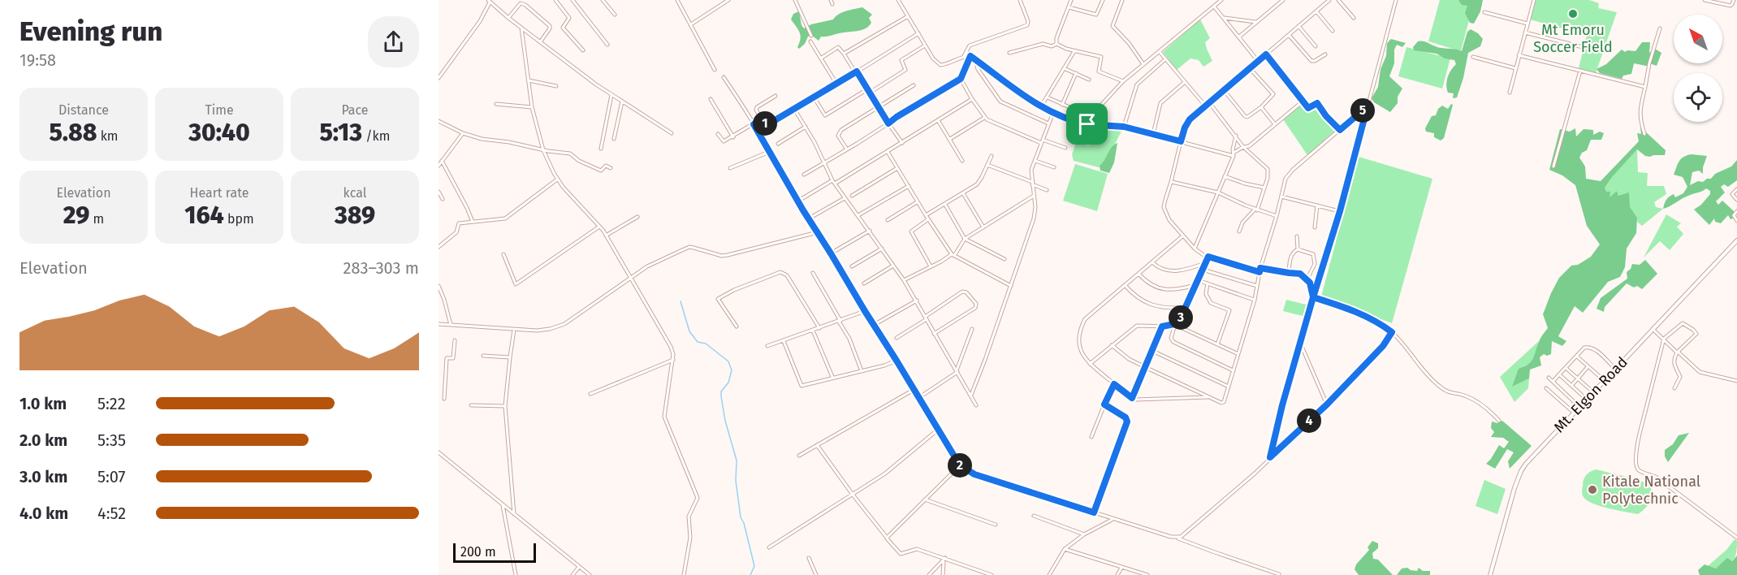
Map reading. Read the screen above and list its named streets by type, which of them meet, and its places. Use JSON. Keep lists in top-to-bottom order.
{
  "streets": {
    "street": ["Mt. Elgon Road"]
  },
  "places": ["Mt Emoru Soccer Field", "Kitale National Polytechnic"],
  "scale_bar": "200 m",
  "north": "top left",
  "page": {
    "heading": ["Evening run", "19:58"],
    "stats": [
      ["Distance", "5.88 km"],
      ["Time", "30:40"],
      ["Pace", "5:13 /km"],
      ["Elevation", "29 m"],
      ["Heart rate", "164 bpm"],
      ["kcal", "389"]
    ],
    "pins": [
      "5",
      "1",
      "3",
      "4",
      "2"
    ],
    "chart": ["Elevation", "283–303 m"],
    "list": [
      {
        "name": "1.0 km",
        "note": "5:22"
      },
      {
        "name": "2.0 km",
        "note": "5:35"
      },
      {
        "name": "3.0 km",
        "note": "5:07"
      },
      {
        "name": "4.0 km",
        "note": "4:52"
      }
    ],
    "scale": "200 m"
  }
}
